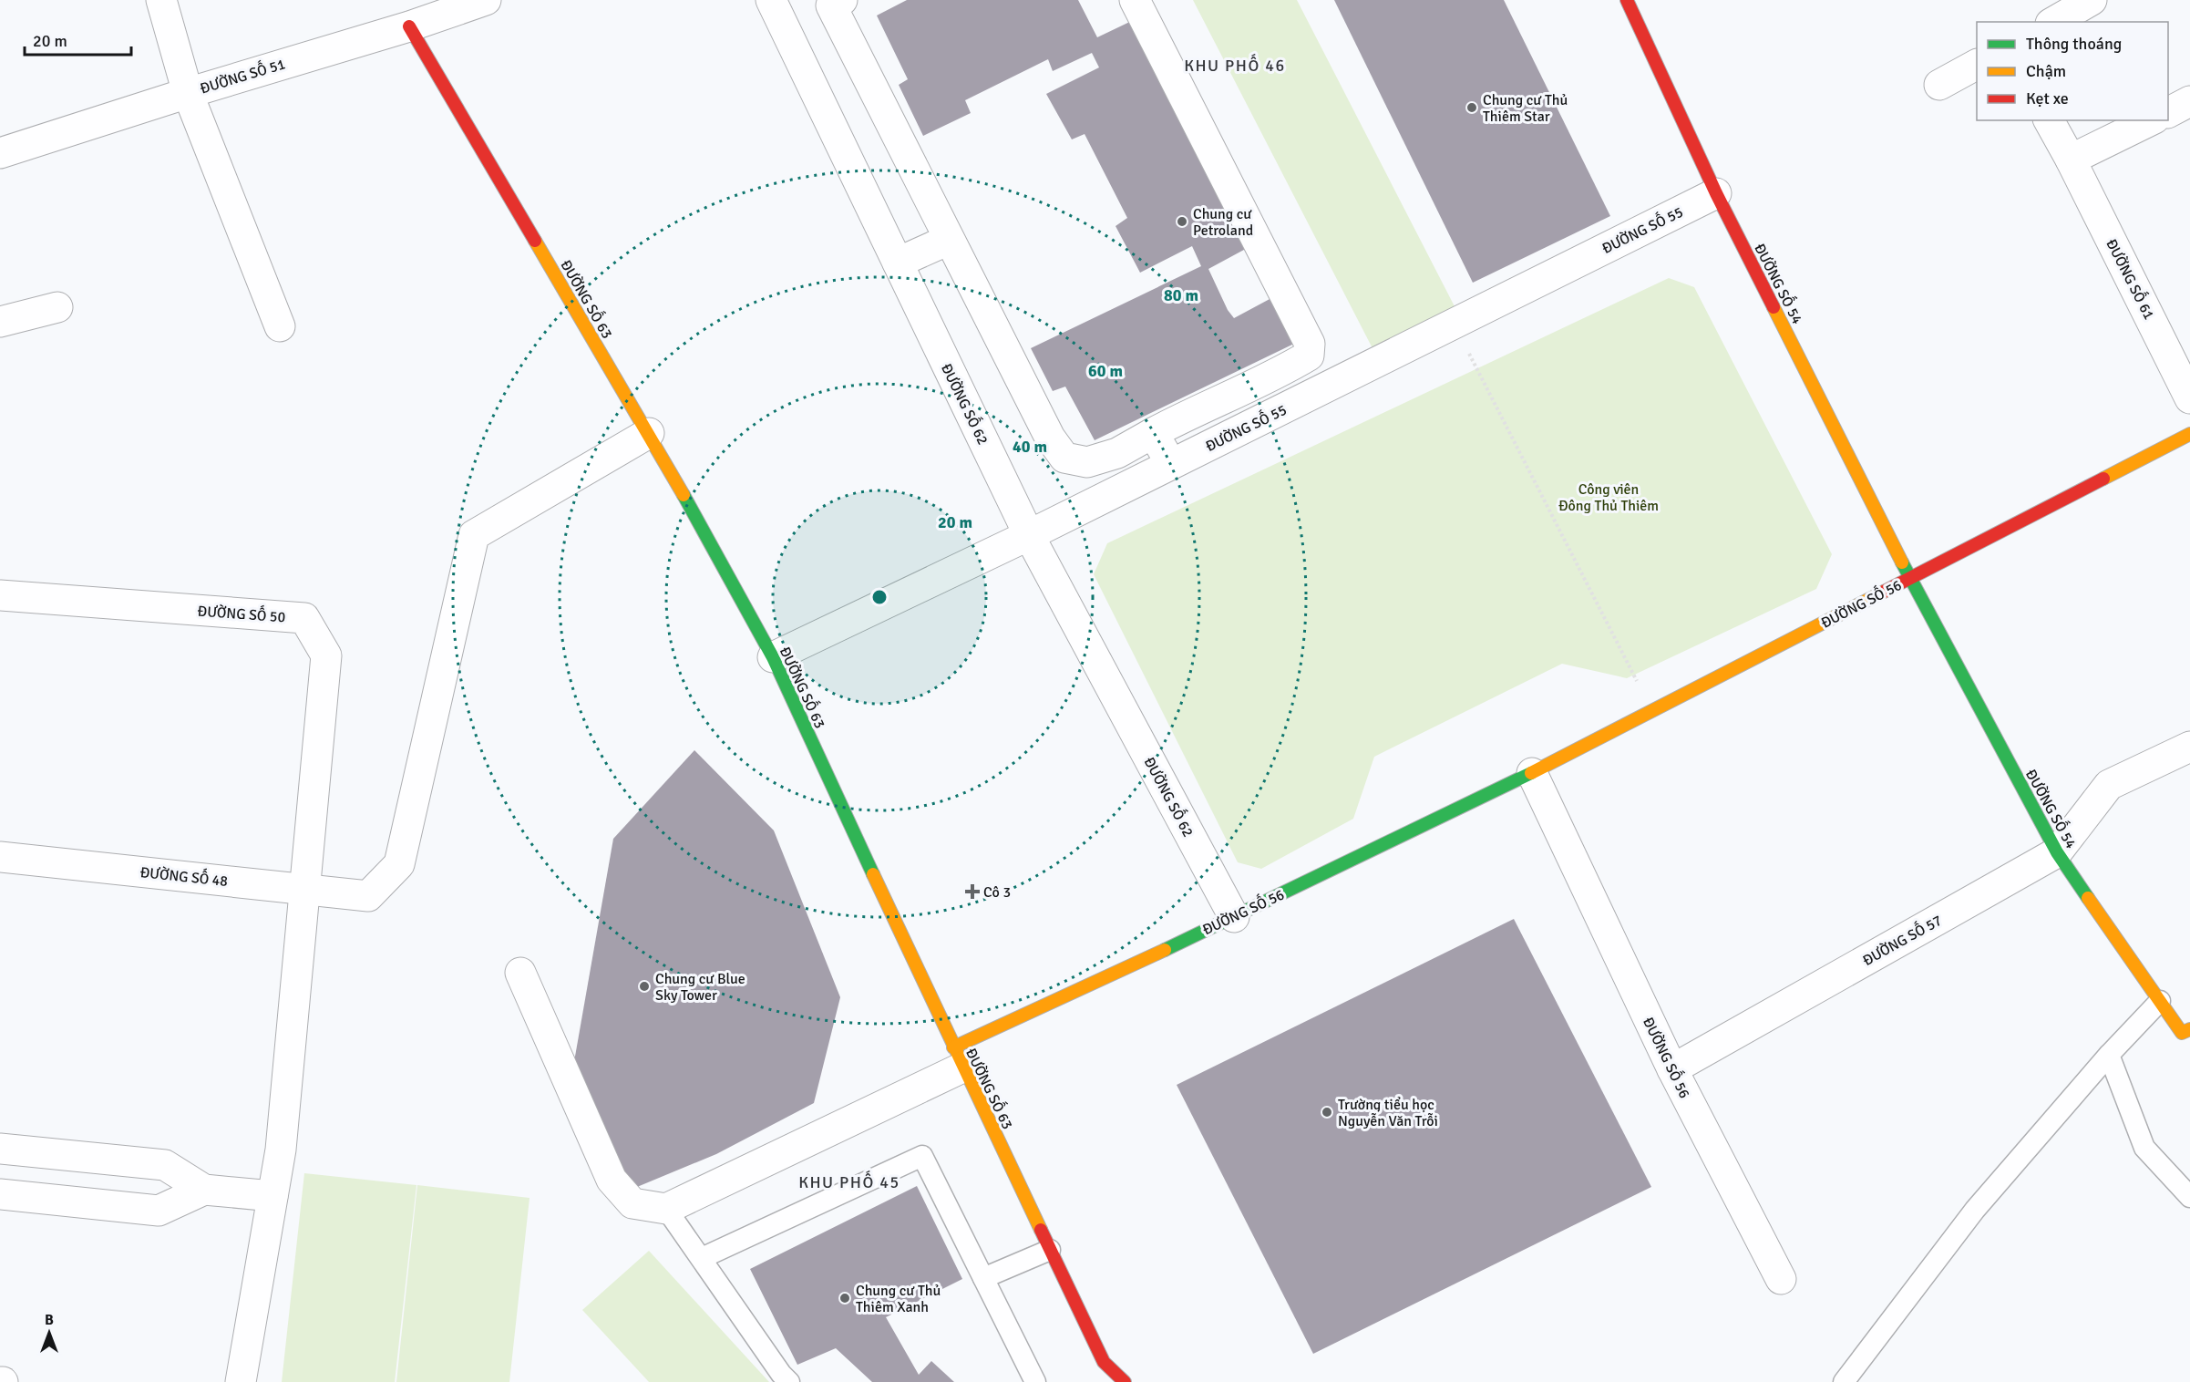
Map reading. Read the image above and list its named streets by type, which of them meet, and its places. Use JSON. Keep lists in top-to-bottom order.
{
  "streets": {
    "street": [
      "ĐƯỜNG SỐ 51",
      "ĐƯỜNG SỐ 55",
      "ĐƯỜNG SỐ 61",
      "ĐƯỜNG SỐ 54",
      "ĐƯỜNG SỐ 63",
      "ĐƯỜNG SỐ 62",
      "ĐƯỜNG SỐ 56",
      "ĐƯỜNG SỐ 50",
      "ĐƯỜNG SỐ 48",
      "ĐƯỜNG SỐ 57"
    ]
  },
  "crossings": [
    ["ĐƯỜNG SỐ 51", "ĐƯỜNG SỐ 63"],
    ["ĐƯỜNG SỐ 55", "ĐƯỜNG SỐ 54"],
    ["ĐƯỜNG SỐ 55", "ĐƯỜNG SỐ 63"],
    ["ĐƯỜNG SỐ 55", "ĐƯỜNG SỐ 62"],
    ["ĐƯỜNG SỐ 54", "ĐƯỜNG SỐ 56"],
    ["ĐƯỜNG SỐ 54", "ĐƯỜNG SỐ 57"],
    ["ĐƯỜNG SỐ 63", "ĐƯỜNG SỐ 56"],
    ["ĐƯỜNG SỐ 63", "ĐƯỜNG SỐ 48"],
    ["ĐƯỜNG SỐ 62", "ĐƯỜNG SỐ 56"],
    ["ĐƯỜNG SỐ 56", "ĐƯỜNG SỐ 57"],
    ["ĐƯỜNG SỐ 50", "ĐƯỜNG SỐ 48"]
  ],
  "districts": ["KHU PHỐ 46", "KHU PHỐ 45"],
  "parks": ["Công viên Đông Thủ Thiêm"],
  "places": {
    "other": [
      "Chung cư Thủ Thiêm Star",
      "Chung cư Petroland",
      "Chung cư Blue Sky Tower",
      "Trường tiểu học Nguyễn Văn Trỗi",
      "Chung cư Thủ Thiêm Xanh"
    ],
    "health": ["Cô 3"]
  },
  "legend": ["Thông thoáng", "Chậm", "Kẹt xe"],
  "scale_bar": "20 m",
  "north": "top",
  "rings": [
    "80 m",
    "60 m",
    "40 m",
    "20 m"
  ]
}
